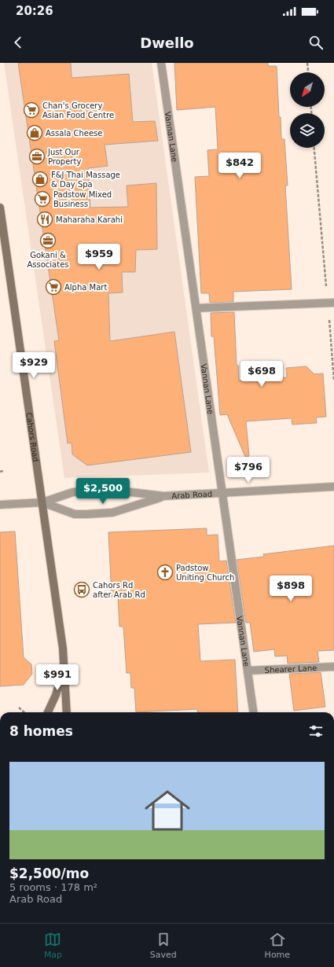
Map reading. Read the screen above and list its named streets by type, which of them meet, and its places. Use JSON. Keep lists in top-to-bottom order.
{
  "streets": {
    "main road": ["Cahors Road"],
    "street": ["Vannan Lane", "Arab Road", "Shearer Lane"]
  },
  "crossings": [
    ["Vannan Lane", "Arab Road"],
    ["Vannan Lane", "Shearer Lane"],
    ["Cahors Road", "Arab Road"]
  ],
  "places": {
    "supermarket": ["Chan's Grocery Asian Food Centre", "Padstow Mixed Business", "Alpha Mart"],
    "shop": ["Assala Cheese", "F&J Thai Massage & Day Spa"],
    "office": ["Just Our Property", "Gokani & Associates"],
    "restaurant": ["Maharaha Karahi"],
    "church": ["Padstow Uniting Church"],
    "bus stop": ["Cahors Rd after Arab Rd"]
  },
  "north": "bottom left",
  "page": {
    "status": "20:26",
    "header": "Dwello",
    "price": [
      "$842",
      "$959",
      "$929",
      "$698",
      "$796",
      "$2,500",
      "$898",
      "$991"
    ],
    "heading": "8 homes",
    "list": [
      {
        "name": "$2,500/mo",
        "note": "5 rooms · 178 m² · Arab Road"
      }
    ],
    "tabs": ["Map", "Saved", "Home"]
  }
}
